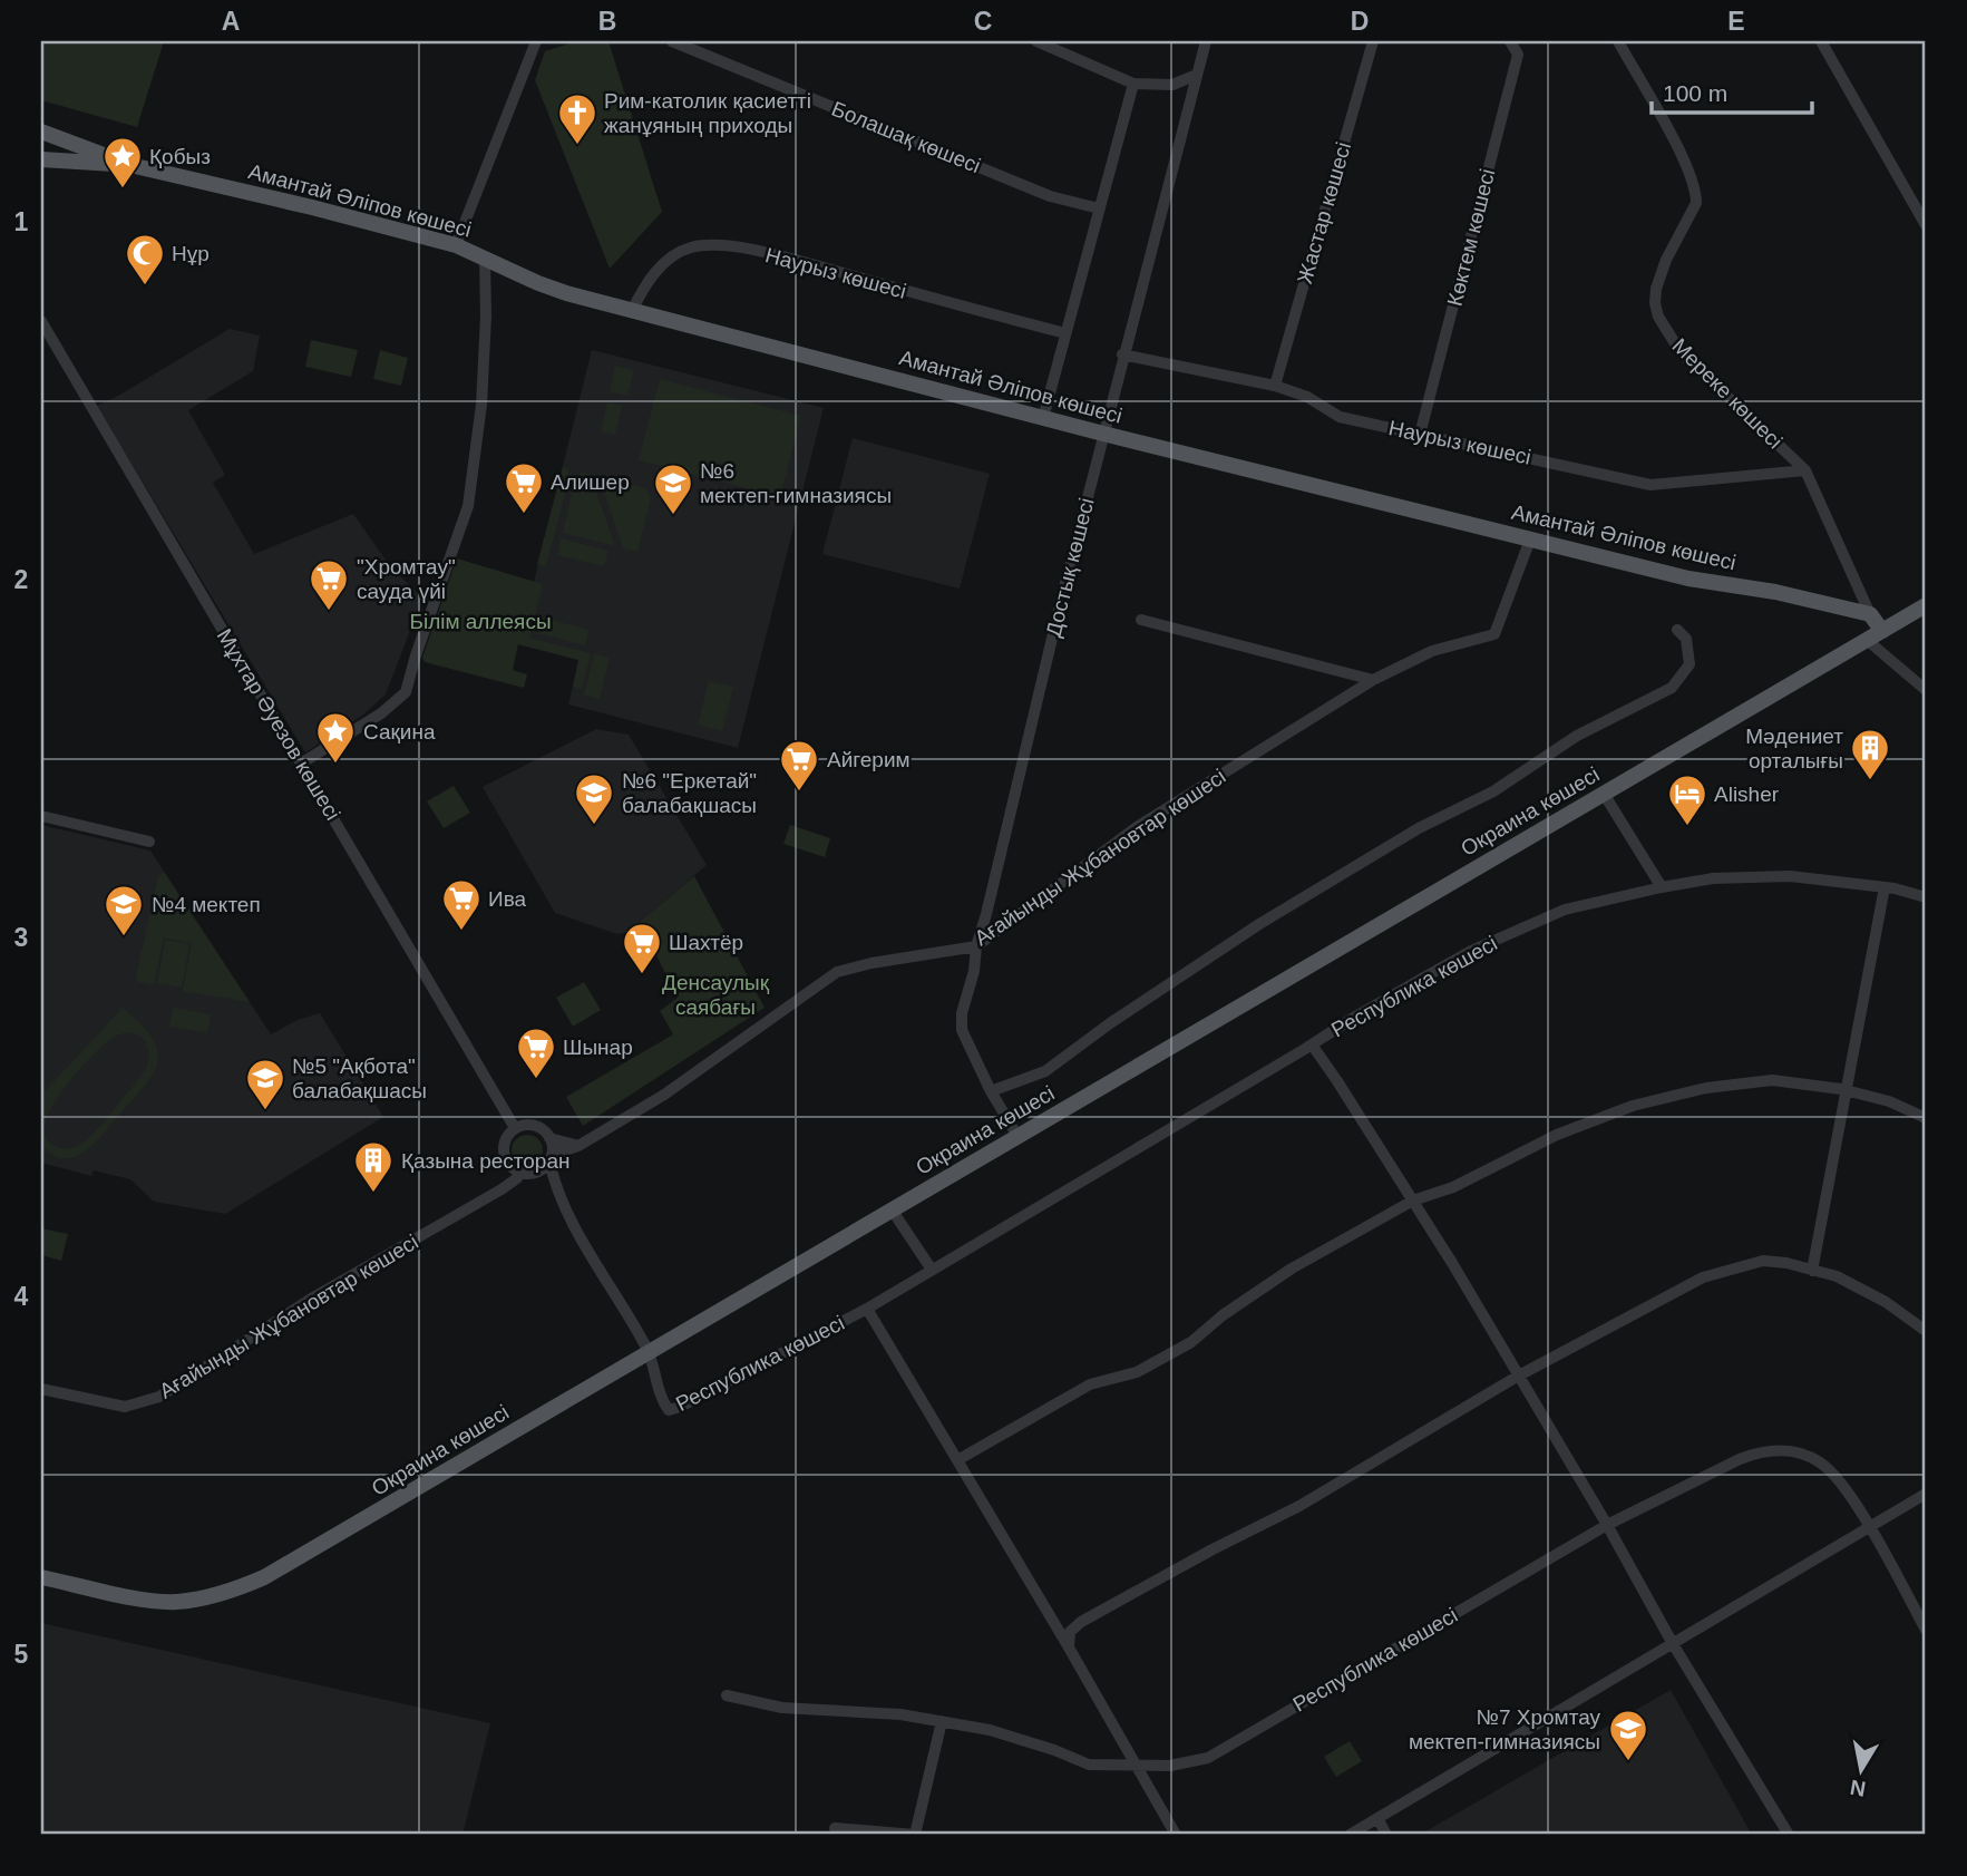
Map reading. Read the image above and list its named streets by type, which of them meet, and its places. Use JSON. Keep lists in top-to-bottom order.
{
  "streets": {
    "main road": ["Амантай Әліпов көшесі", "Окраина көшесі"],
    "street": [
      "Болашақ көшесі",
      "Жастар көшесі",
      "Көктем көшесі",
      "Наурыз көшесі",
      "Мереке көшесі",
      "Достық көшесі",
      "Мұхтар Әуезов көшесі",
      "Ағайынды Жұбановтар көшесі",
      "Республика көшесі"
    ]
  },
  "crossings": [
    ["Амантай Әліпов көшесі", "Наурыз көшесі"],
    ["Амантай Әліпов көшесі", "Мереке көшесі"],
    ["Амантай Әліпов көшесі", "Достық көшесі"],
    ["Амантай Әліпов көшесі", "Ағайынды Жұбановтар көшесі"],
    ["Жастар көшесі", "Наурыз көшесі"],
    ["Көктем көшесі", "Наурыз көшесі"],
    ["Наурыз көшесі", "Мереке көшесі"],
    ["Наурыз көшесі", "Достық көшесі"],
    ["Достық көшесі", "Окраина көшесі"],
    ["Достық көшесі", "Ағайынды Жұбановтар көшесі"],
    ["Мұхтар Әуезов көшесі", "Ағайынды Жұбановтар көшесі"],
    ["Окраина көшесі", "Республика көшесі"]
  ],
  "parks": ["Білім аллеясы", "Денсаулық саябағы"],
  "places": {
    "church": ["Рим-католик қасиетті жанұяның приходы"],
    "place": ["Қобыз", "Сақина"],
    "mosque": ["Нұр"],
    "supermarket": [
      "Алишер",
      "\"Хромтау\" сауда үйі",
      "Айгерим",
      "Ива",
      "Шахтёр",
      "Шынар"
    ],
    "school or university": [
      "№6 мектеп-гимназиясы",
      "№6 \"Еркетай\" балабақшасы",
      "№4 мектеп",
      "№5 \"Ақбота\" балабақшасы",
      "№7 Хромтау мектеп-гимназиясы"
    ],
    "building": ["Мәдениет орталығы", "Қазына ресторан"],
    "hotel": ["Alisher"]
  },
  "scale_bar": "100 m",
  "north": "bottom",
  "grid": {
    "columns": [
      "A",
      "B",
      "C",
      "D",
      "E"
    ],
    "rows": [
      "1",
      "2",
      "3",
      "4",
      "5"
    ]
  }
}
